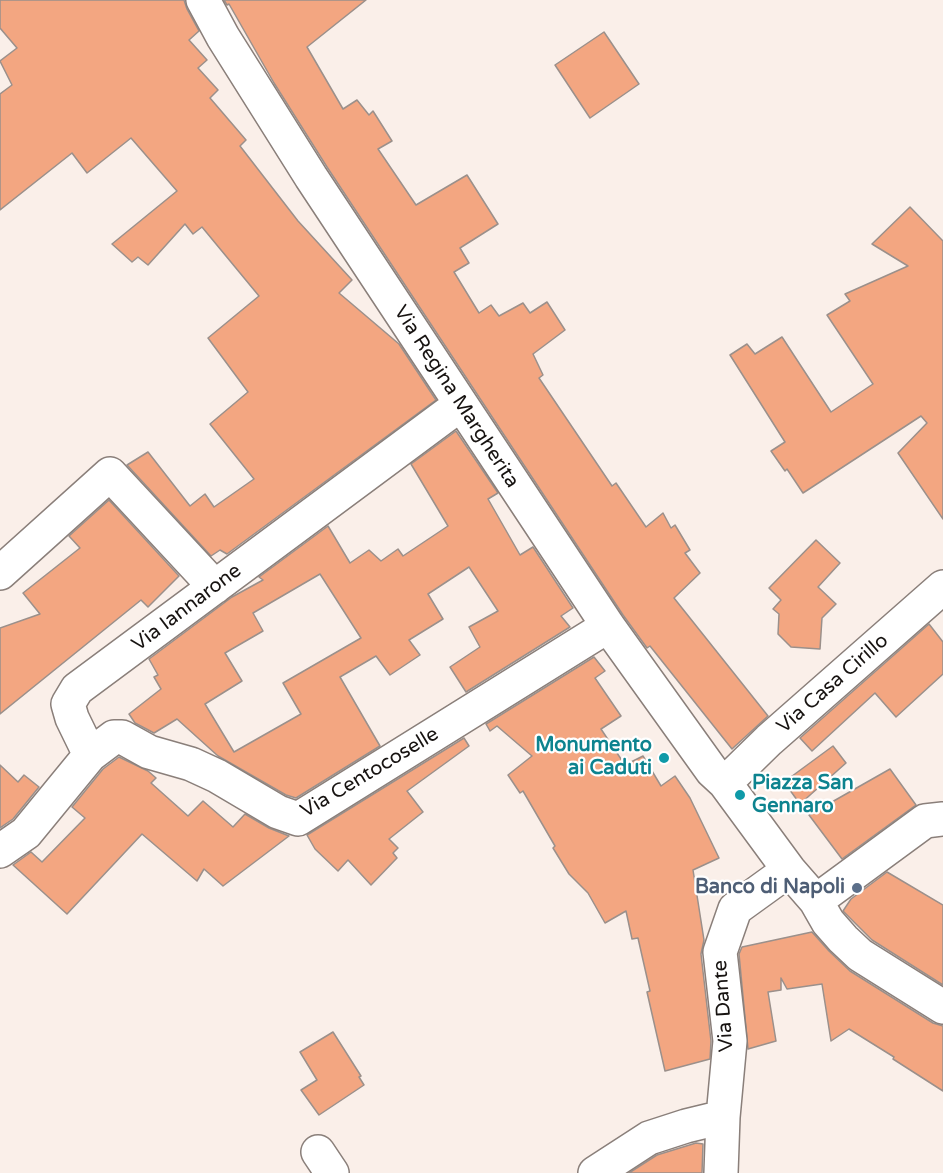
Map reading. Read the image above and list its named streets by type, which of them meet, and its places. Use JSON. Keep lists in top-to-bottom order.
{
  "streets": {
    "street": [
      "Via Regina Margherita",
      "Via Iannarone",
      "Via Casa Cirillo",
      "Via Centocoselle",
      "Via Dante"
    ]
  },
  "crossings": [
    ["Via Regina Margherita", "Via Iannarone"],
    ["Via Regina Margherita", "Via Casa Cirillo"],
    ["Via Regina Margherita", "Via Centocoselle"],
    ["Via Regina Margherita", "Via Dante"],
    ["Via Iannarone", "Via Centocoselle"]
  ],
  "places": ["Monumento ai Caduti", "Piazza San Gennaro", "Banco di Napoli"]
}
